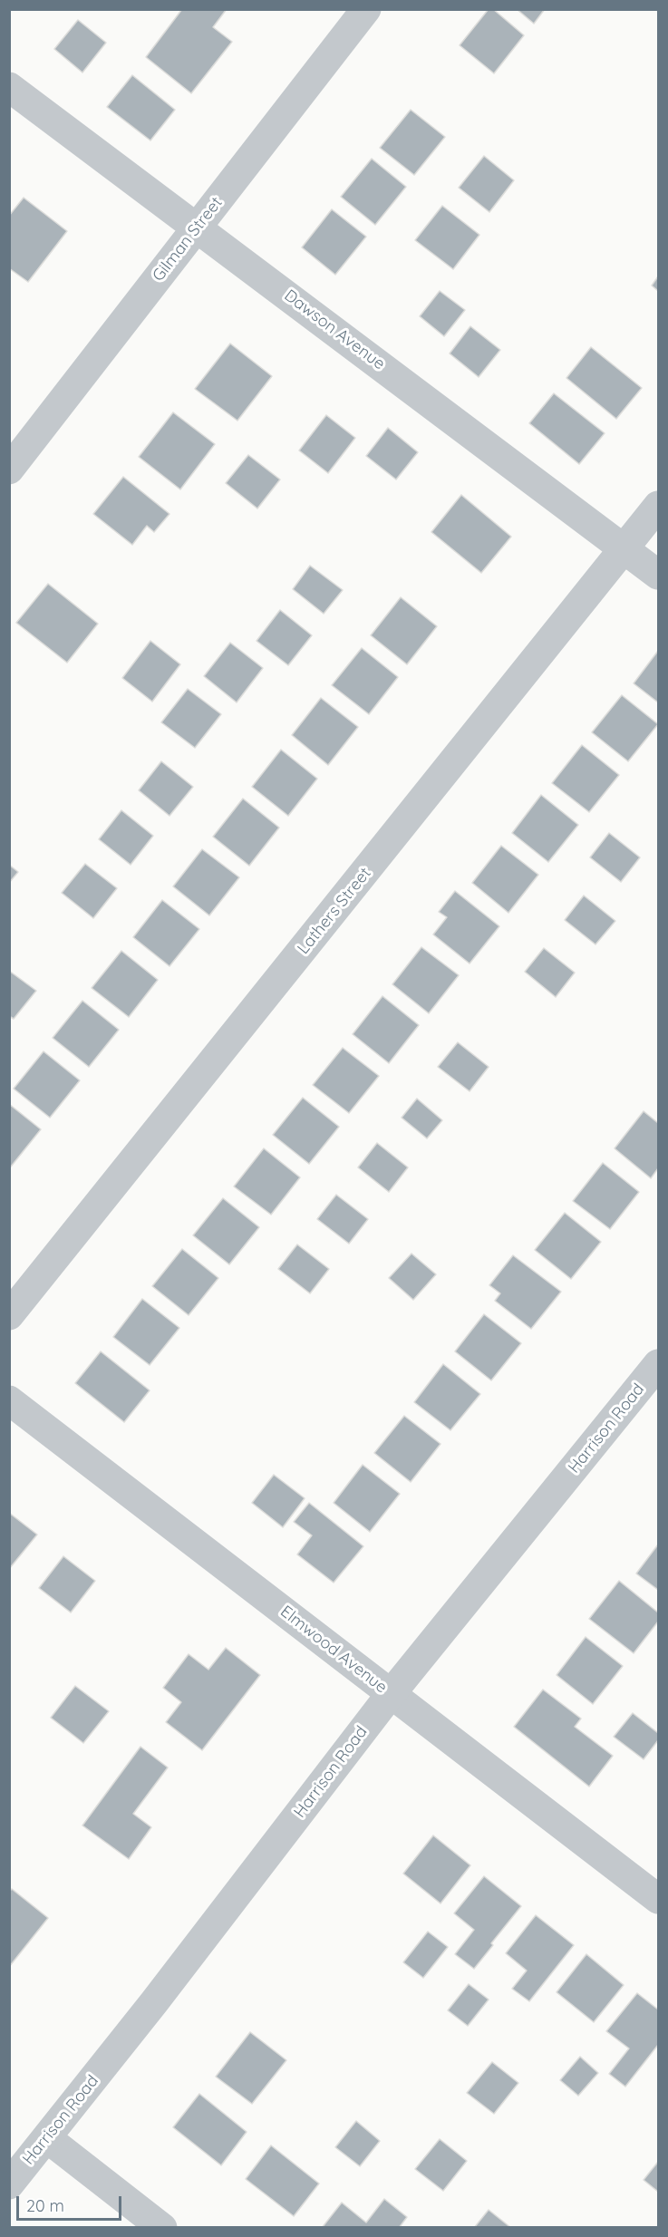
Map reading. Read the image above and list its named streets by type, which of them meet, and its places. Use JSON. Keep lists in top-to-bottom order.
{
  "streets": {
    "street": [
      "Gilman Street",
      "Dawson Avenue",
      "Lathers Street",
      "Harrison Road",
      "Elmwood Avenue"
    ]
  },
  "crossings": [
    ["Gilman Street", "Dawson Avenue"],
    ["Dawson Avenue", "Lathers Street"],
    ["Harrison Road", "Elmwood Avenue"]
  ],
  "scale_bar": "20 m"
}
